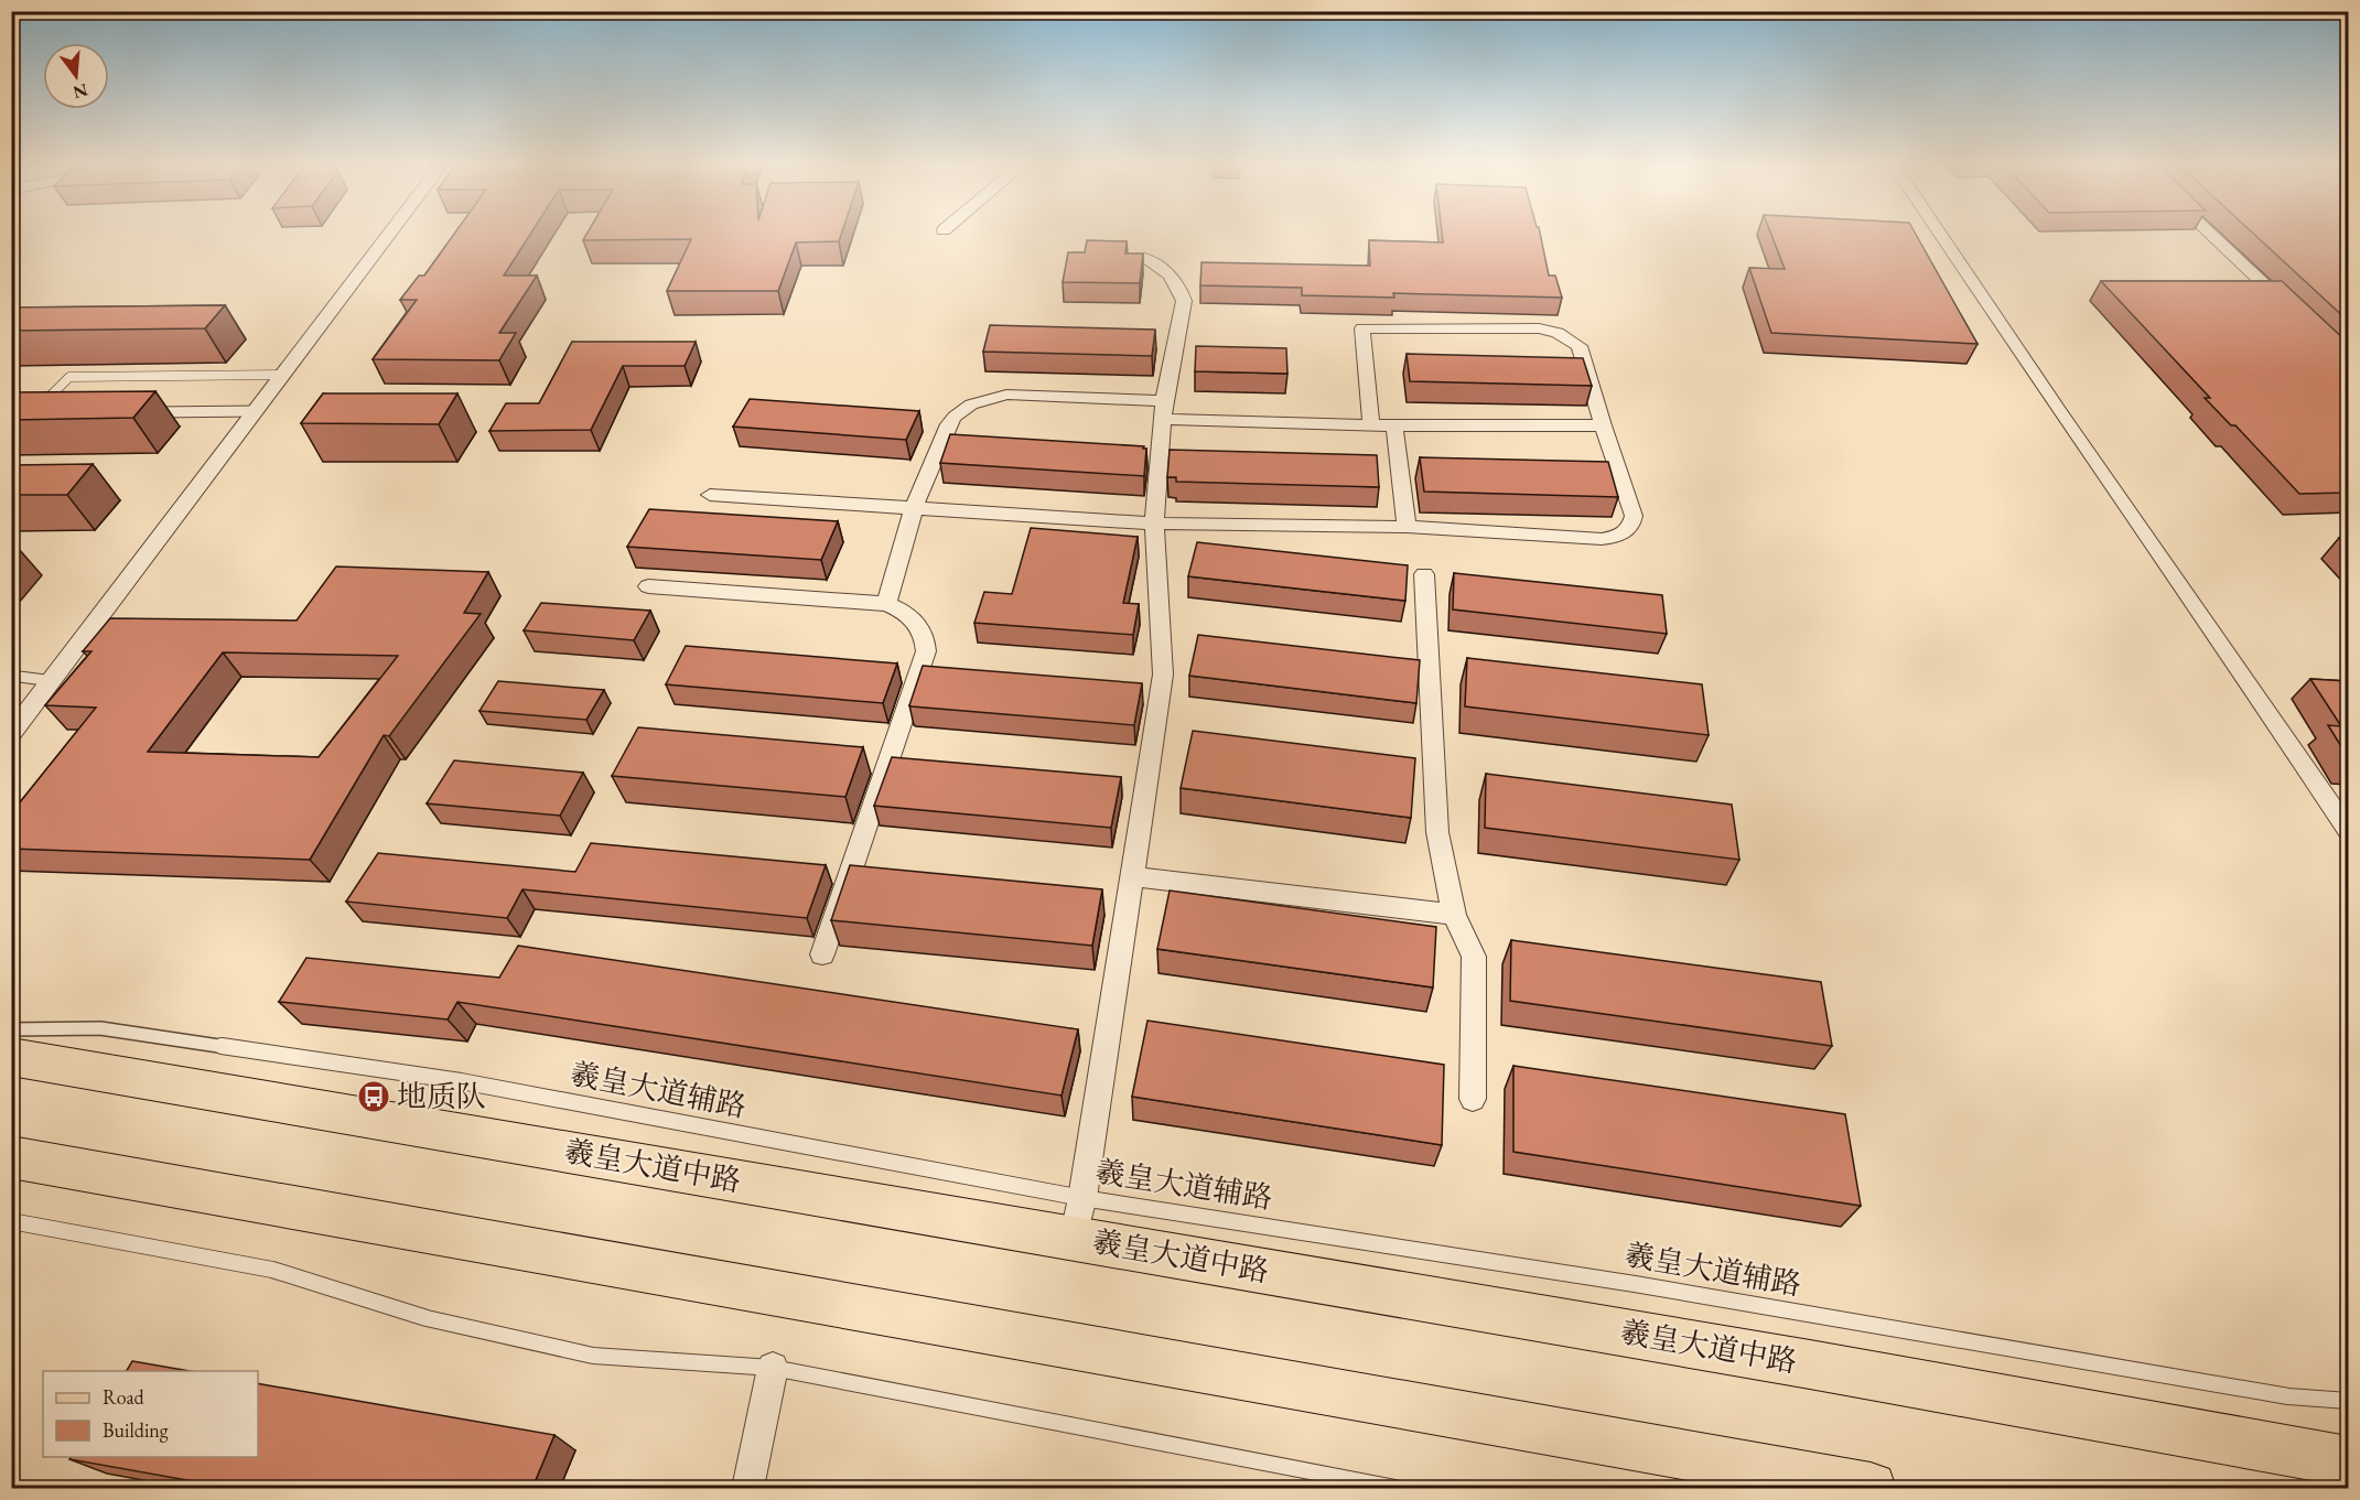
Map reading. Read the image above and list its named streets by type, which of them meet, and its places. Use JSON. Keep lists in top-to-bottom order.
{
  "streets": {
    "main road": ["羲皇大道中路"],
    "lane": ["羲皇大道辅路"]
  },
  "crossings": [
    ["羲皇大道辅路", "羲皇大道中路"]
  ],
  "places": {
    "bus stop": ["地质队"]
  },
  "legend": ["Road", "Building"],
  "north": "bottom"
}
